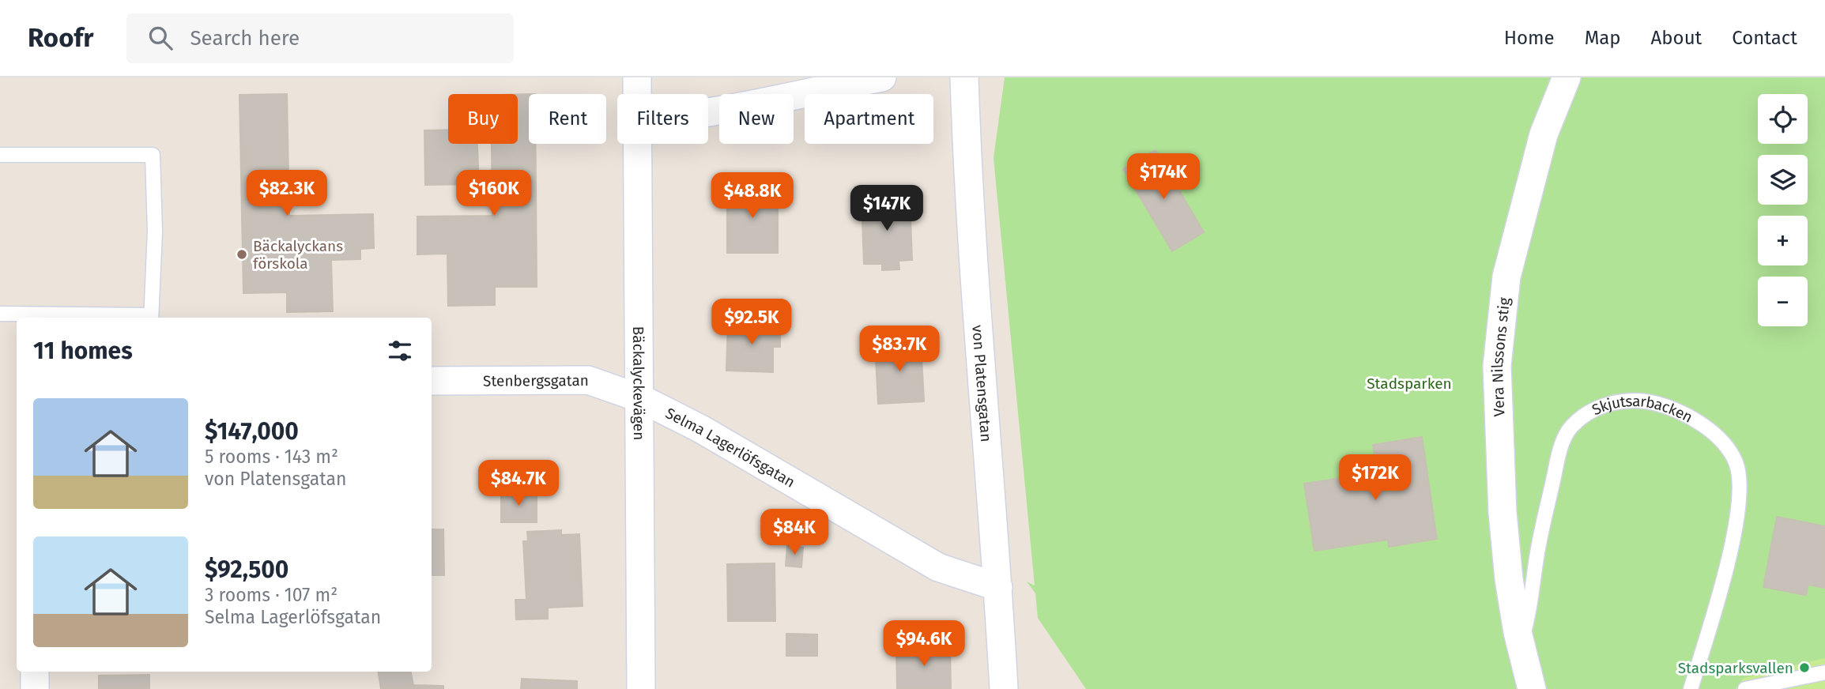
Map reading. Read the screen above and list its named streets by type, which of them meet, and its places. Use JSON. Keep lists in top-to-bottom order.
{
  "streets": {
    "street": [
      "Vera Nilssons stig",
      "Stenbergsgatan",
      "Bäckalyckevägen",
      "von Platensgatan",
      "Skjutsarbacken",
      "Selma Lagerlöfsgatan"
    ]
  },
  "crossings": [
    ["Vera Nilssons stig", "Skjutsarbacken"],
    ["Stenbergsgatan", "Bäckalyckevägen"],
    ["Stenbergsgatan", "Selma Lagerlöfsgatan"],
    ["Bäckalyckevägen", "Selma Lagerlöfsgatan"],
    ["von Platensgatan", "Selma Lagerlöfsgatan"]
  ],
  "parks": ["Stadsparken"],
  "places": ["Bäckalyckans förskola", "Stadsparksvallen"],
  "page": {
    "header": "Roofr",
    "search": "Search here",
    "nav": [
      "Home",
      "Map",
      "About",
      "Contact"
    ],
    "map_buttons": ["+", "−"],
    "chip": [
      "Buy",
      "Rent",
      "Filters",
      "New",
      "Apartment"
    ],
    "price": [
      "$174K",
      "$82.3K",
      "$160K",
      "$48.8K",
      "$147K",
      "$92.5K",
      "$83.7K",
      "$172K",
      "$84.7K",
      "$84K",
      "$94.6K"
    ],
    "heading": "11 homes",
    "list": [
      {
        "name": "$147,000",
        "note": "5 rooms · 143 m² · von Platensgatan"
      },
      {
        "name": "$92,500",
        "note": "3 rooms · 107 m² · Selma Lagerlöfsgatan"
      }
    ]
  }
}
